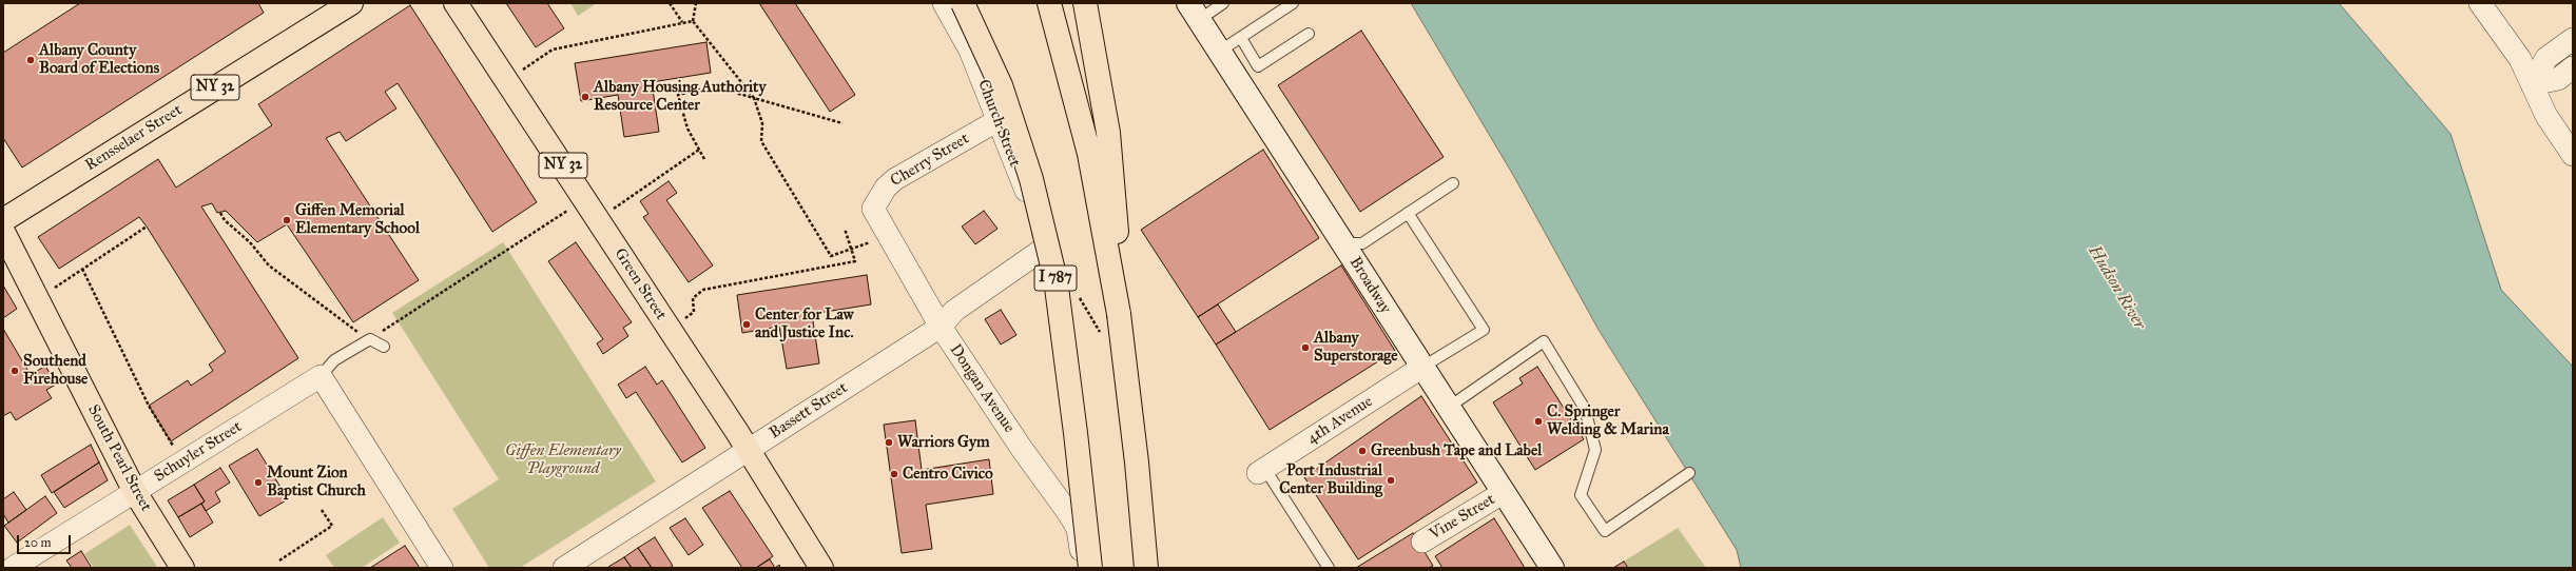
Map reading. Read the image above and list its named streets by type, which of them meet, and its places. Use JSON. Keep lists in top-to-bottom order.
{
  "streets": {
    "main road": [
      "NY 32",
      "Rensselaer Street",
      "I 787",
      "Green Street",
      "South Pearl Street"
    ],
    "street": [
      "Church Street",
      "Cherry Street",
      "Broadway",
      "Dongan Avenue",
      "Bassett Street",
      "4th Avenue",
      "Schuyler Street",
      "Vine Street"
    ]
  },
  "crossings": [
    ["Church Street", "Cherry Street"],
    ["Church Street", "Bassett Street"],
    ["Cherry Street", "Dongan Avenue"],
    ["Green Street", "Bassett Street"],
    ["Broadway", "4th Avenue"],
    ["Broadway", "Vine Street"],
    ["Dongan Avenue", "Bassett Street"],
    ["Schuyler Street", "South Pearl Street"]
  ],
  "water": ["Hudson River"],
  "parks": ["Giffen Elementary Playground"],
  "places": [
    "Albany County Board of Elections",
    "Albany Housing Authority Resource Center",
    "Giffen Memorial Elementary School",
    "Center for Law and Justice Inc.",
    "Albany Superstorage",
    "Southend Firehouse",
    "C. Springer Welding & Marina",
    "Warriors Gym",
    "Greenbush Tape and Label",
    "Centro Civico",
    "Port Industrial Center Building",
    "Mount Zion Baptist Church"
  ],
  "scale_bar": "20 m"
}
